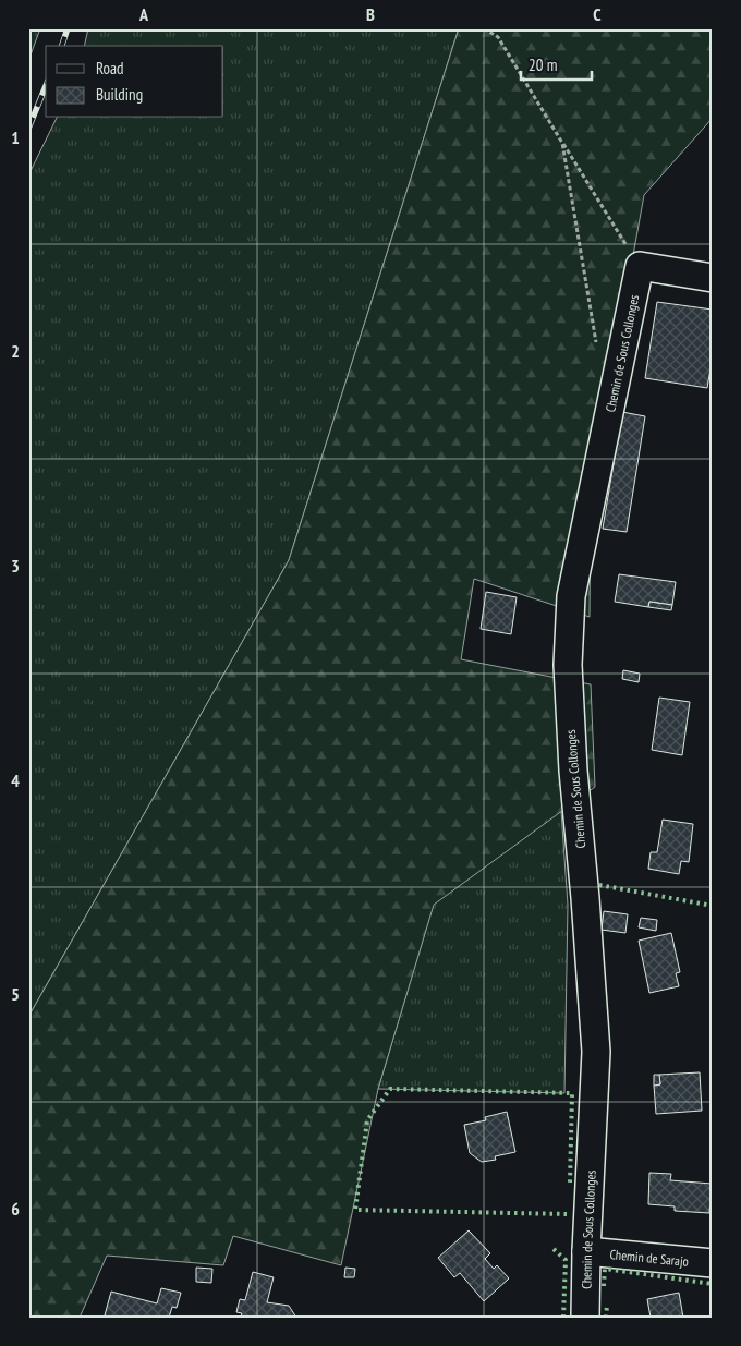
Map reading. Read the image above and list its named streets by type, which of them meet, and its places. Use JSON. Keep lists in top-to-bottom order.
{
  "streets": {
    "street": ["Chemin de Sous Collonges", "Chemin de Sarajo"]
  },
  "crossings": [
    ["Chemin de Sous Collonges", "Chemin de Sarajo"]
  ],
  "legend": ["Road", "Building"],
  "scale_bar": "20 m",
  "grid": {
    "columns": ["A", "B", "C"],
    "rows": [
      "1",
      "2",
      "3",
      "4",
      "5",
      "6"
    ]
  }
}
